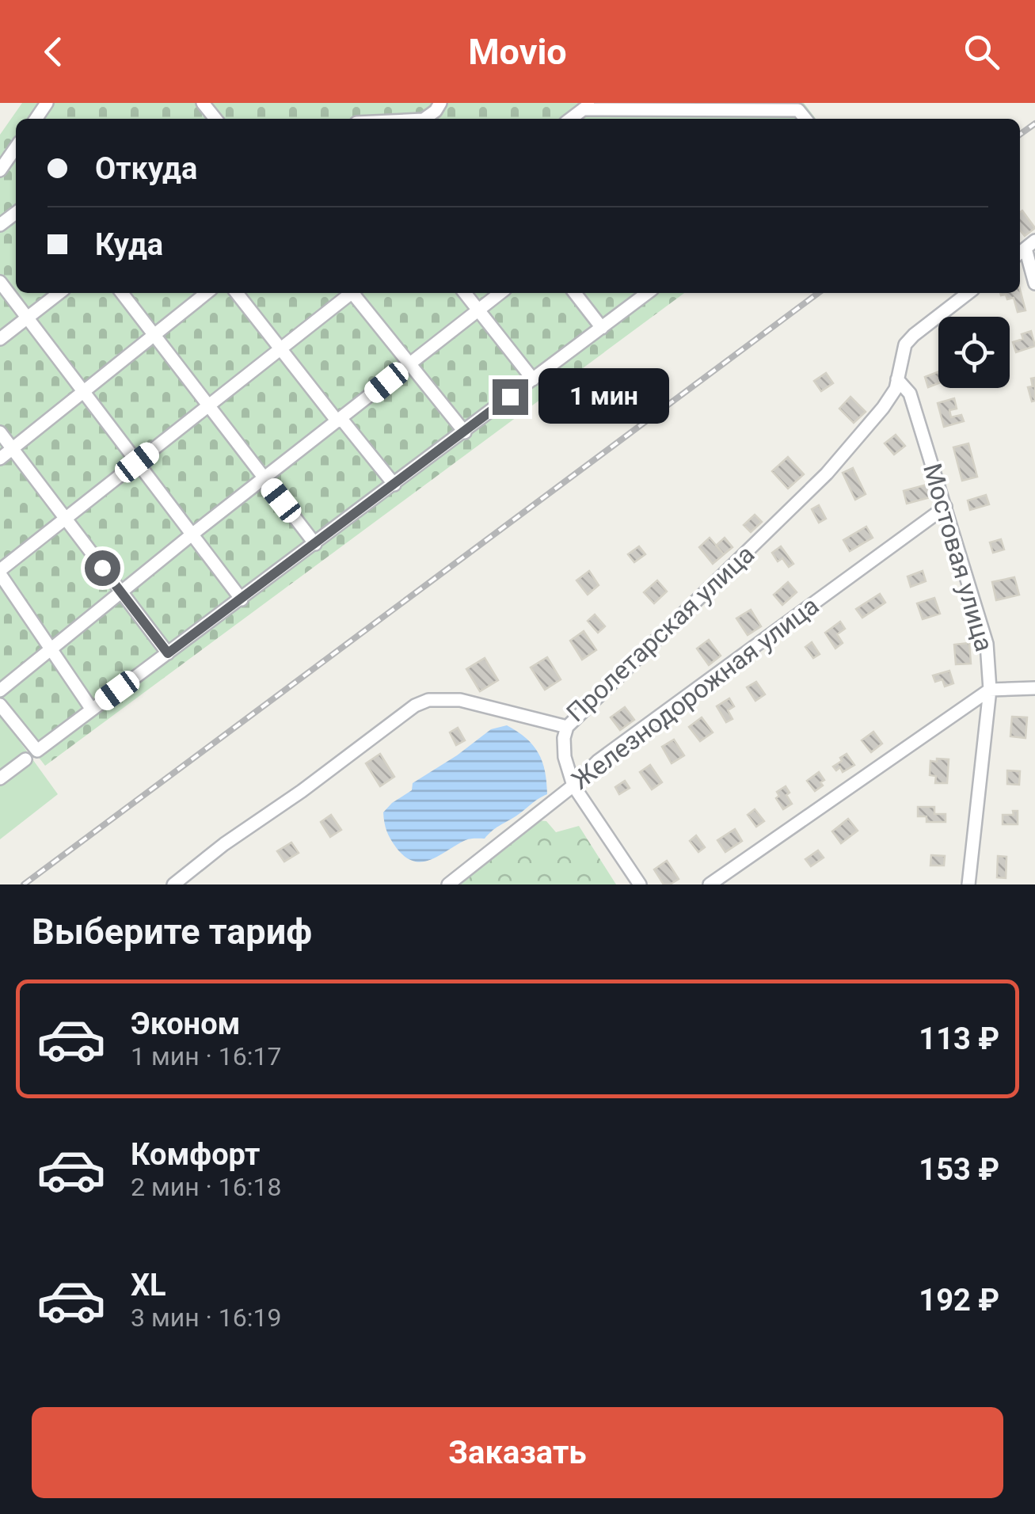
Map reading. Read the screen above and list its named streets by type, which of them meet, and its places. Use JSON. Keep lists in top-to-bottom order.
{
  "streets": {
    "street": ["Мостовая улица", "Пролетарская улица", "Железнодорожная улица"]
  },
  "crossings": [
    ["Мостовая улица", "Пролетарская улица"],
    ["Мостовая улица", "Железнодорожная улица"]
  ],
  "page": {
    "header": "Movio",
    "banner": ["Откуда", "Куда"],
    "bubble": "1 мин",
    "heading": "Выберите тариф",
    "list": [
      {
        "name": "Эконом",
        "note": "1 мин · 16:17",
        "value": "113 ₽"
      },
      {
        "name": "Комфорт",
        "note": "2 мин · 16:18",
        "value": "153 ₽"
      },
      {
        "name": "XL",
        "note": "3 мин · 16:19",
        "value": "192 ₽"
      }
    ],
    "buttons": "Заказать"
  }
}
